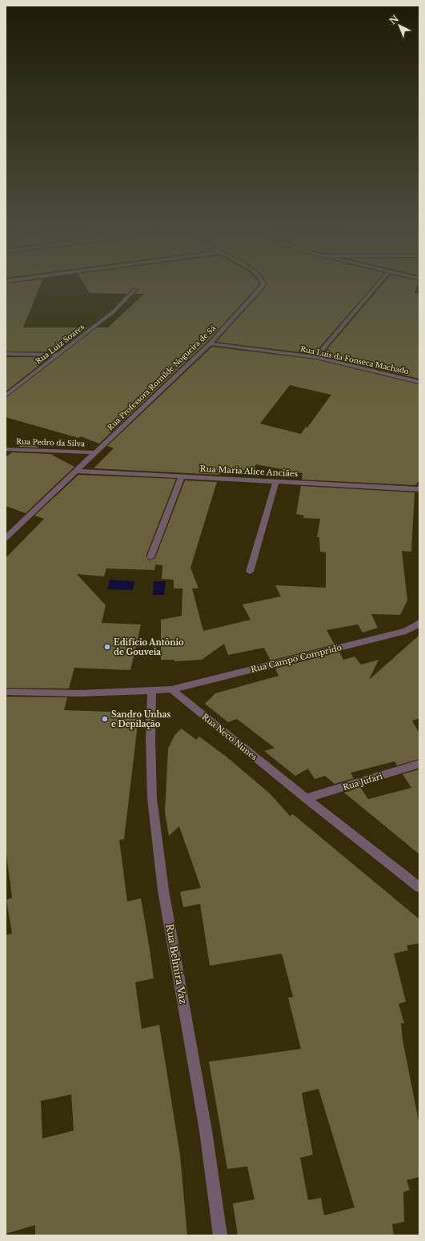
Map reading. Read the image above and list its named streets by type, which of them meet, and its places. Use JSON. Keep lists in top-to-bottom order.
{
  "streets": {
    "street": [
      "Rua Luiz Soares",
      "Rua Luis da Fonseca Machado",
      "Rua Professora Romilde Nogueira de Sá",
      "Rua Pedro da Silva",
      "Rua Maria Alice Anciães",
      "Rua Campo Comprido",
      "Rua Neco Nunes",
      "Rua Jufari",
      "Rua Belmira Vaz"
    ]
  },
  "crossings": [
    ["Rua Luis da Fonseca Machado", "Rua Professora Romilde Nogueira de Sá"],
    ["Rua Professora Romilde Nogueira de Sá", "Rua Pedro da Silva"],
    ["Rua Professora Romilde Nogueira de Sá", "Rua Maria Alice Anciães"],
    ["Rua Campo Comprido", "Rua Neco Nunes"],
    ["Rua Neco Nunes", "Rua Jufari"]
  ],
  "places": ["Edifício Antônio de Gouveia", "Sandro Unhas e Depilação"],
  "north": "top left"
}
